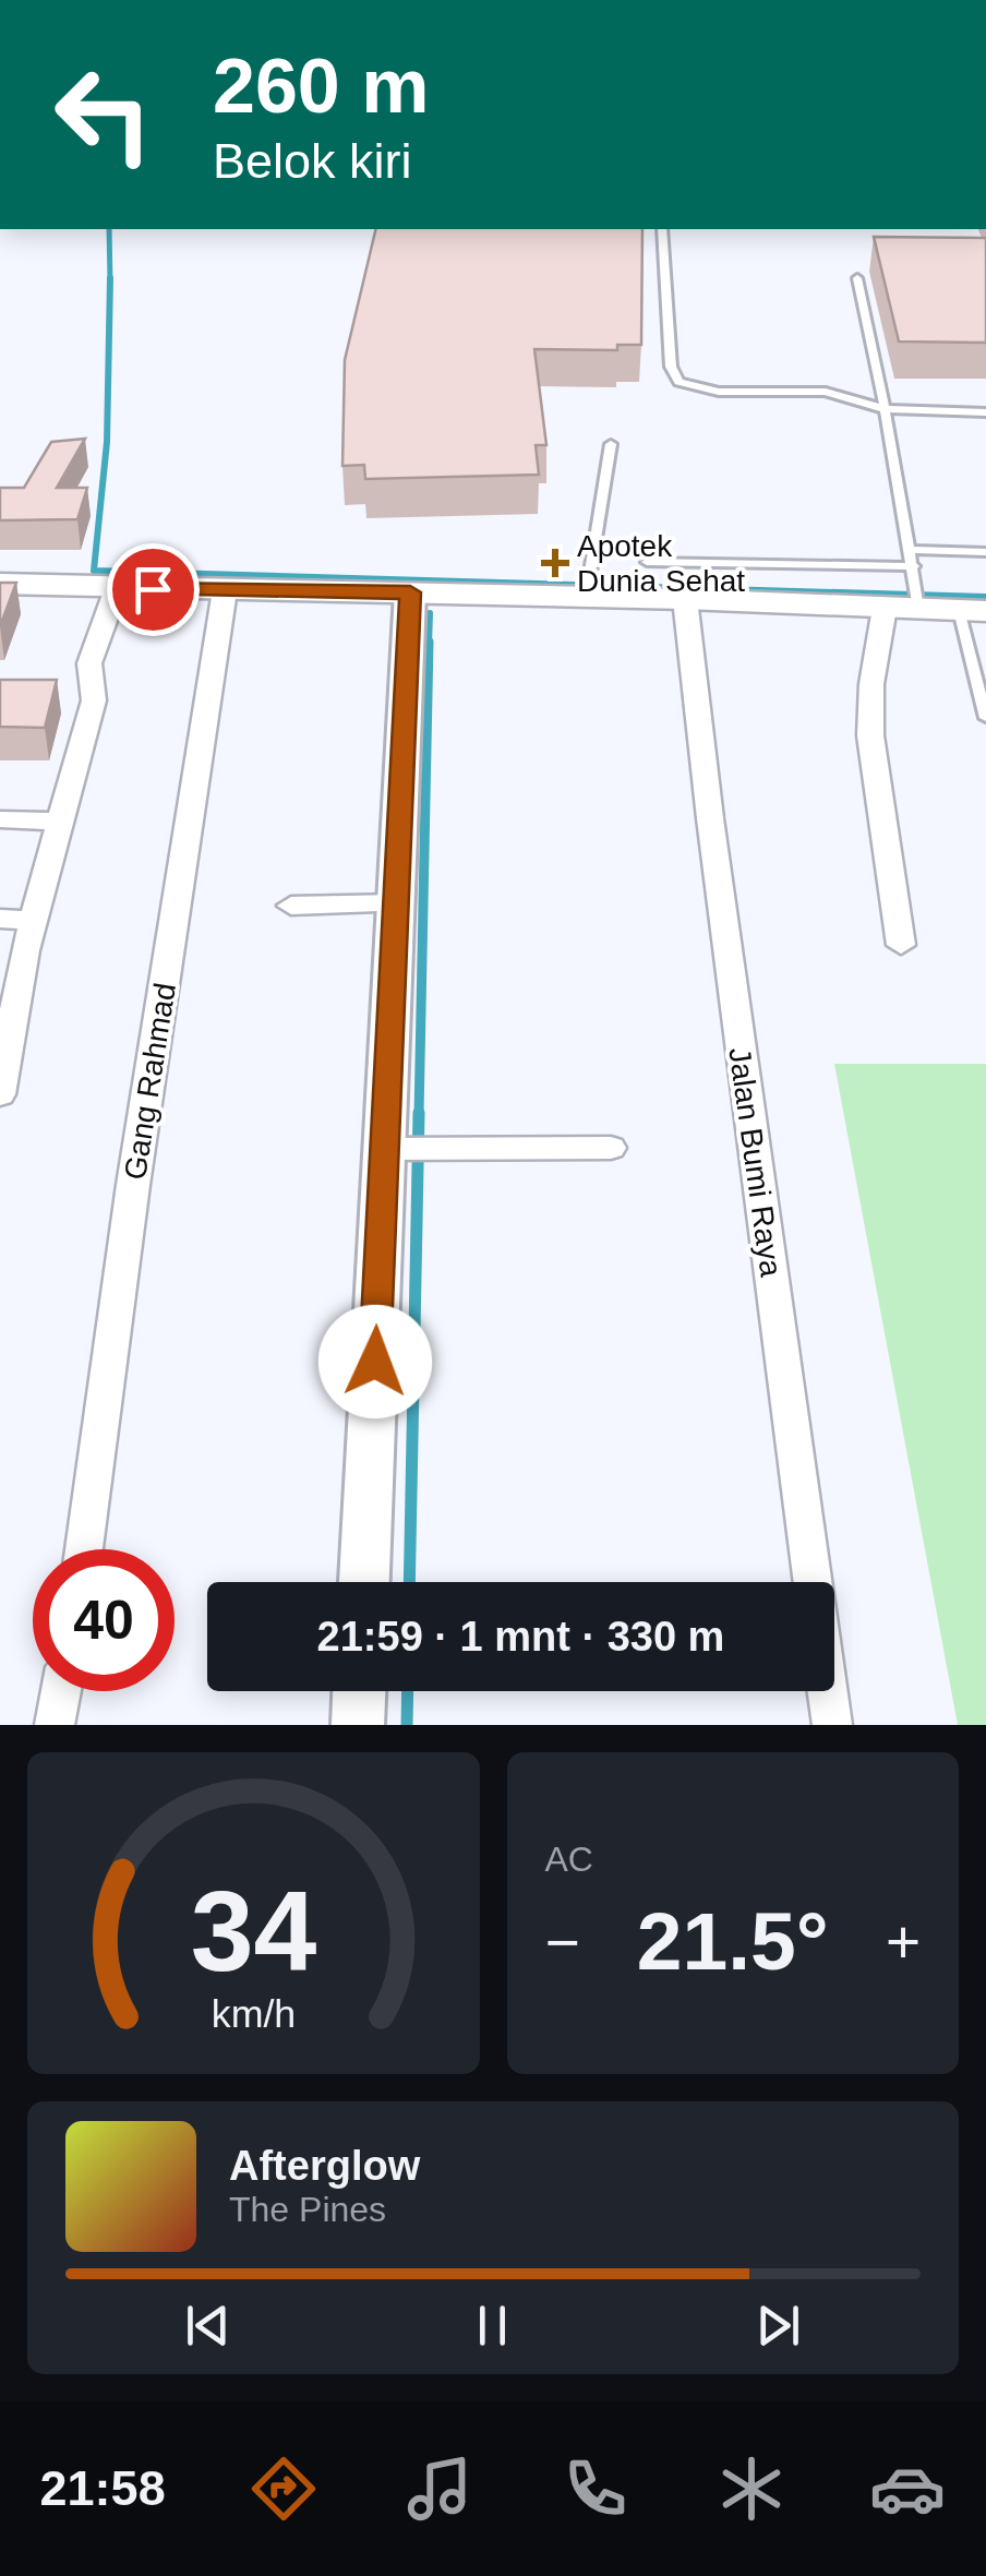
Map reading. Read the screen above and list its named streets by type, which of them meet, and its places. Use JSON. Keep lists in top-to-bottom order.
{
  "streets": {
    "street": ["Gang Rahmad", "Jalan Bumi Raya"]
  },
  "places": {
    "health": ["Apotek Dunia Sehat"]
  },
  "page": {
    "turn": ["260 m", "Belok kiri"],
    "limit": "40",
    "trip": "21:59 · 1 mnt · 330 m",
    "tile": "AC",
    "heat": ["−", "21.5°", "+"],
    "song": ["Afterglow", "The Pines"],
    "tabs": "21:58",
    "gauge": ["34", "km/h"]
  }
}
